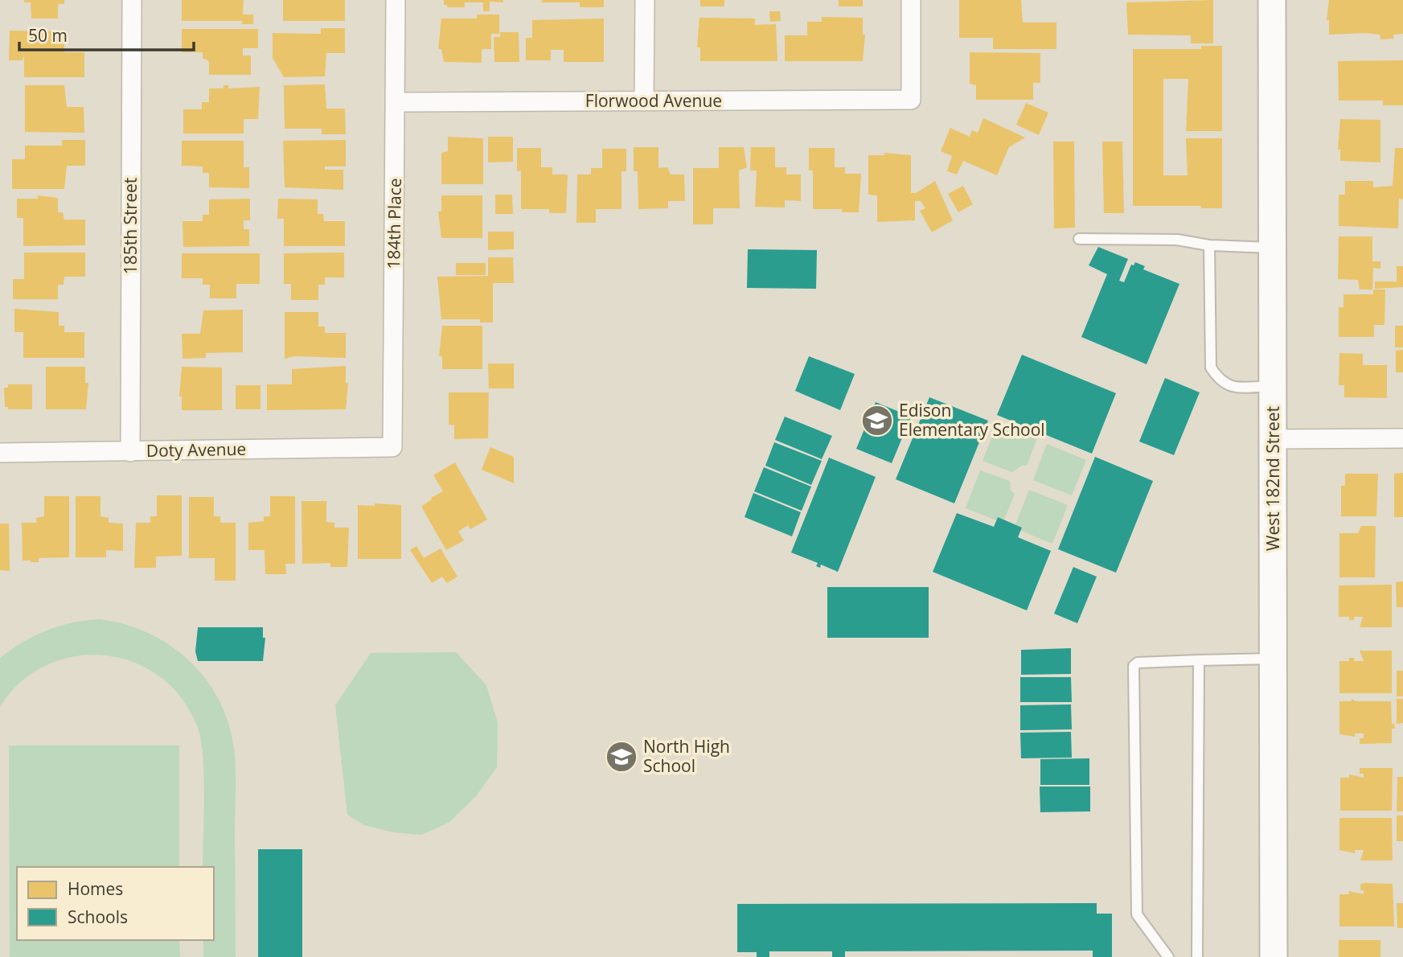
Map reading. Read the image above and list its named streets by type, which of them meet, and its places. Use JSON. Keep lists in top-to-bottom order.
{
  "streets": {
    "main road": ["West 182nd Street"],
    "street": [
      "Florwood Avenue",
      "184th Place",
      "185th Street",
      "Doty Avenue"
    ]
  },
  "crossings": [
    ["Florwood Avenue", "184th Place"],
    ["184th Place", "Doty Avenue"],
    ["185th Street", "Doty Avenue"]
  ],
  "places": {
    "school or university": ["Edison Elementary School", "North High School"]
  },
  "legend": ["Homes", "Schools"],
  "scale_bar": "50 m"
}
